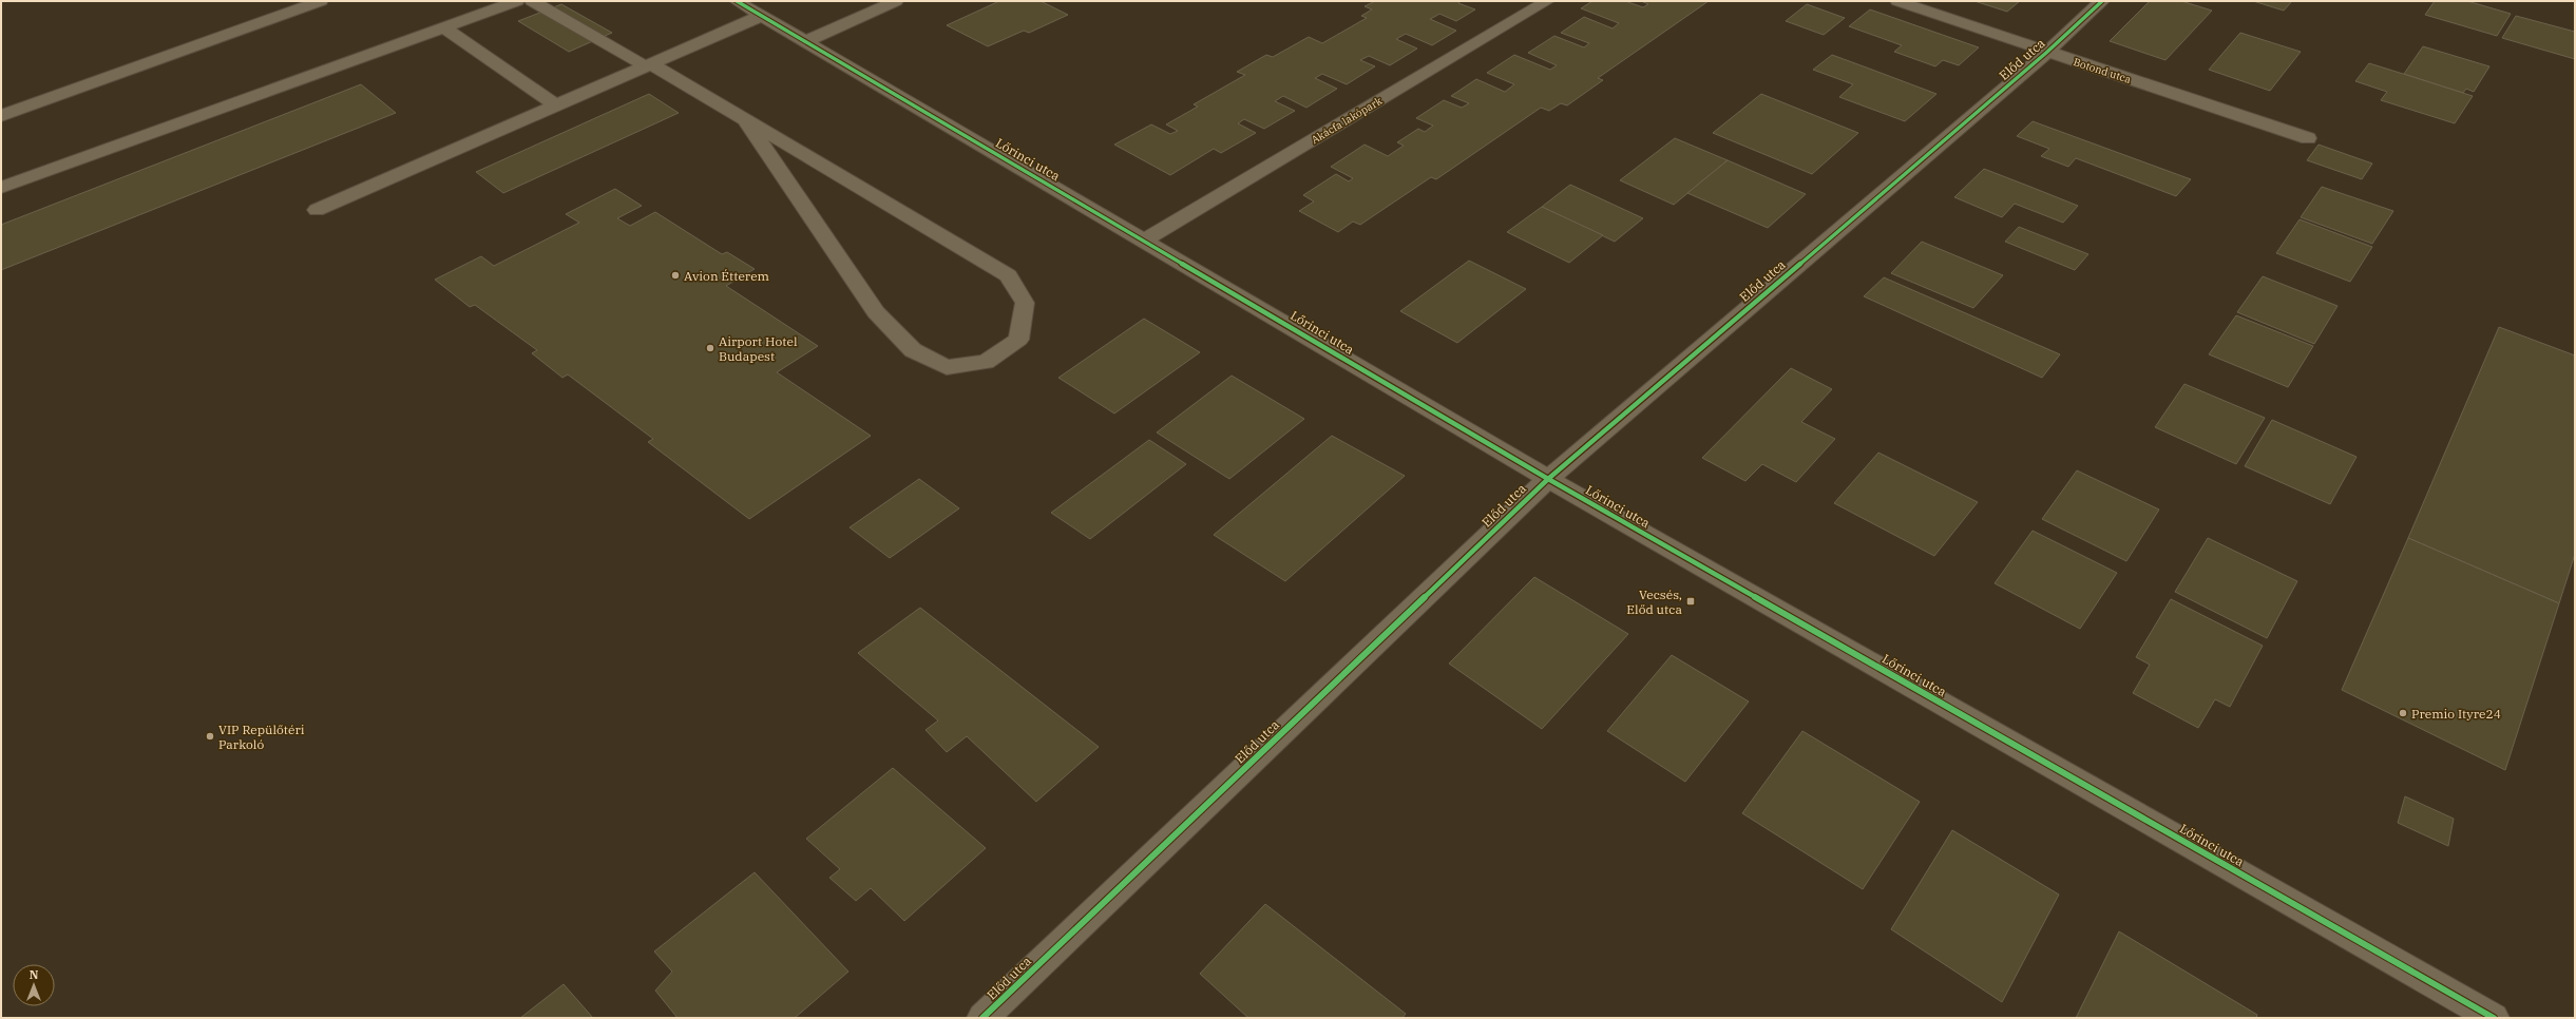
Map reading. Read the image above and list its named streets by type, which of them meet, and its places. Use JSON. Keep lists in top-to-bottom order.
{
  "streets": {
    "street": [
      "Előd utca",
      "Botond utca",
      "Akácfa lakópark",
      "Lőrinci utca"
    ]
  },
  "crossings": [
    ["Előd utca", "Botond utca"],
    ["Előd utca", "Lőrinci utca"],
    ["Akácfa lakópark", "Lőrinci utca"]
  ],
  "places": {
    "other": [
      "Avion Étterem",
      "Airport Hotel Budapest",
      "Premio Ityre24",
      "VIP Repülőtéri Parkoló"
    ],
    "transit": ["Vecsés, Előd utca"]
  },
  "north": "top"
}
